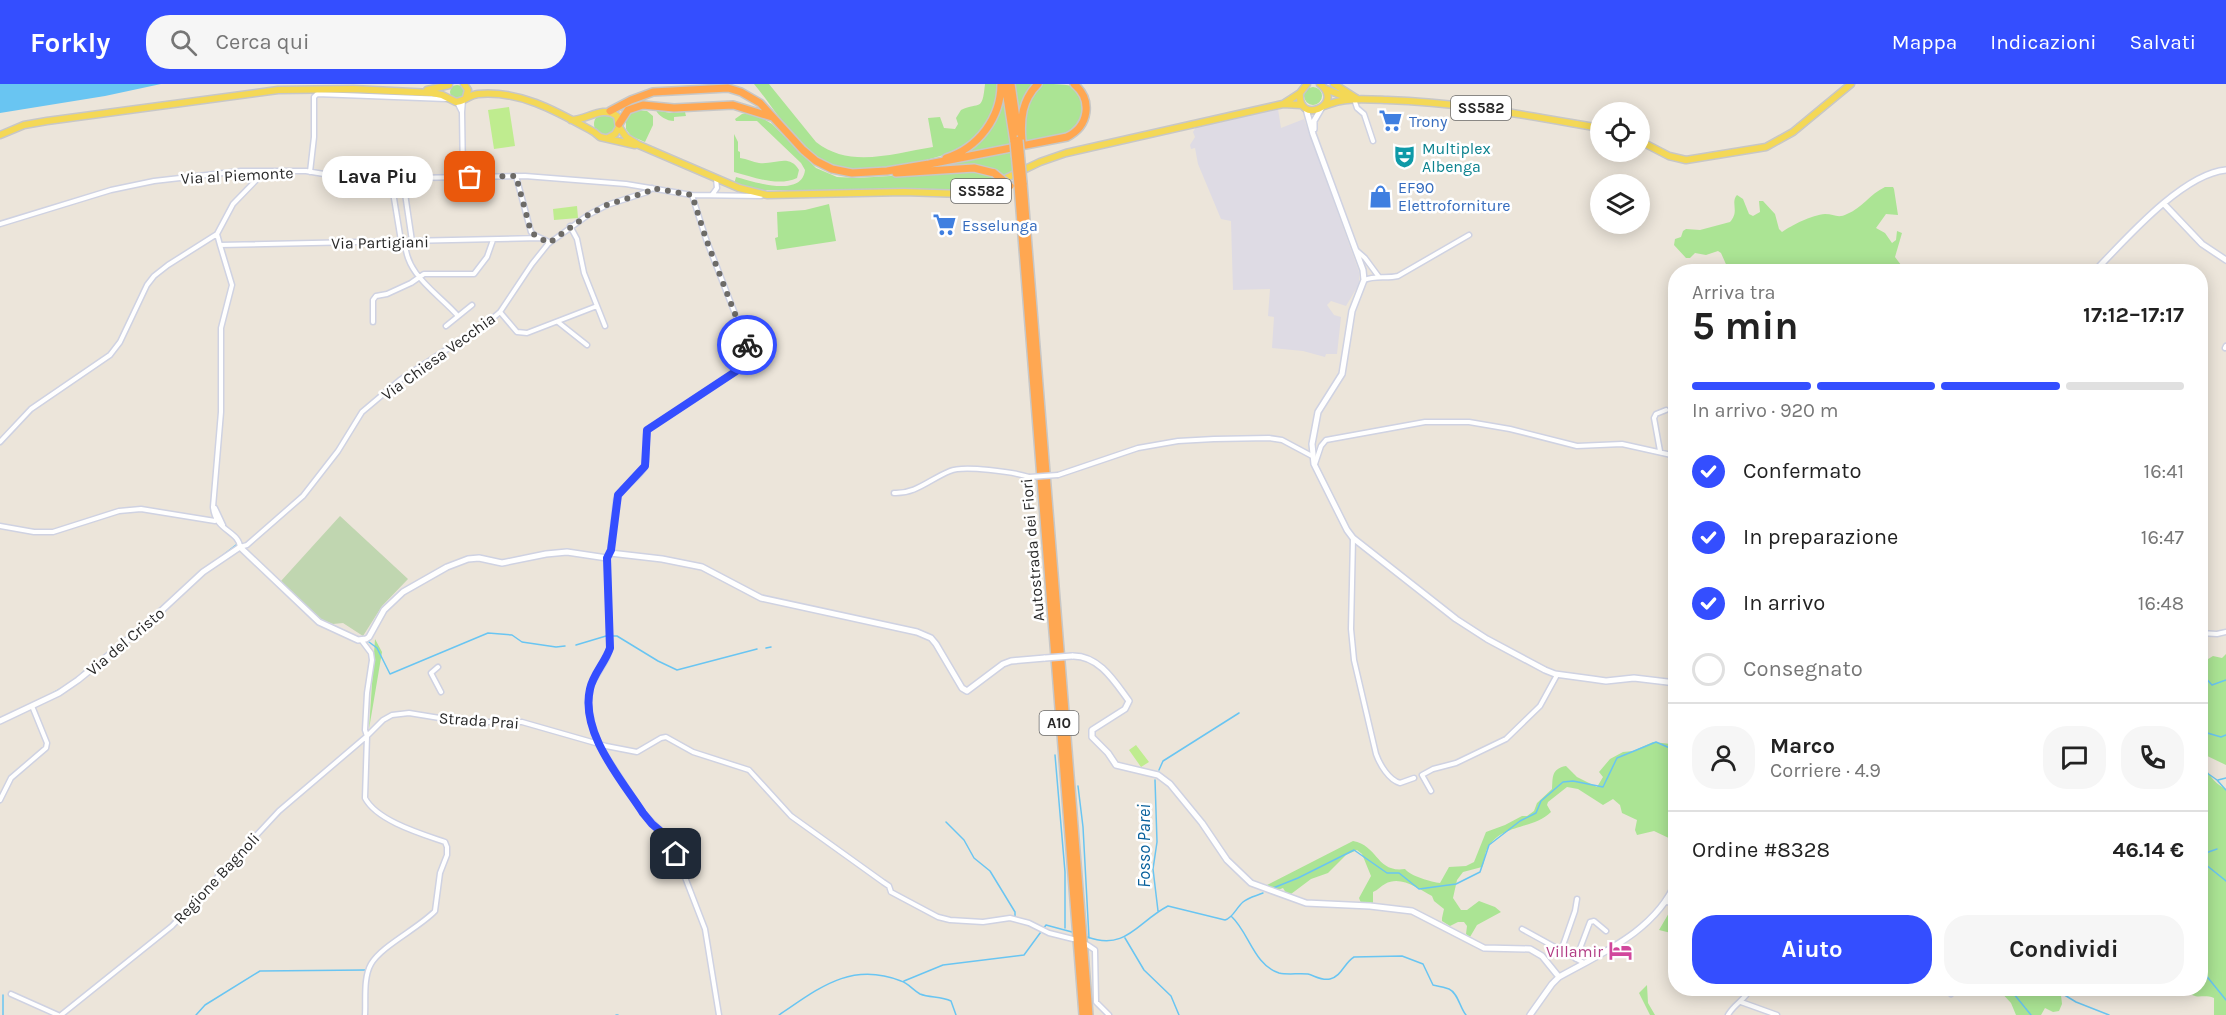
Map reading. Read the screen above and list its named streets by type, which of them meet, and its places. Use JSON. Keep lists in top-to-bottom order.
{
  "streets": {
    "highway": ["Autostrada dei Fiori", "A10"],
    "main road": ["SS582"],
    "street": [
      "Via al Piemonte",
      "Via Partigiani",
      "Via Chiesa Vecchia",
      "Via del Cristo",
      "Strada Prai",
      "Regione Bagnoli"
    ]
  },
  "crossings": [
    ["SS582", "Via al Piemonte"],
    ["Via al Piemonte", "Via Chiesa Vecchia"],
    ["Via Chiesa Vecchia", "Via del Cristo"],
    ["Strada Prai", "Regione Bagnoli"]
  ],
  "water": ["Fosso Parei"],
  "places": {
    "supermarket": ["Trony", "Esselunga"],
    "theatre": ["Multiplex Albenga"],
    "other": ["Lava Piu"],
    "shop": ["EF90 Elettroforniture"],
    "hotel": ["Villamir"]
  },
  "page": {
    "header": "Forkly",
    "search": "Cerca qui",
    "nav": ["Mappa", "Indicazioni", "Salvati"],
    "bubble": "Lava Piu",
    "heading": ["5 min", "Arriva tra", "17:12–17:17"],
    "panel": [
      "Marco",
      "Corriere · 4.9",
      "Ordine #8328",
      "46.14 €"
    ],
    "bar": "In arrivo · 920 m",
    "list": [
      ["Confermato", "16:41"],
      ["In preparazione", "16:47"],
      ["In arrivo", "16:48"],
      "Consegnato"
    ],
    "buttons": ["Aiuto", "Condividi"]
  }
}
